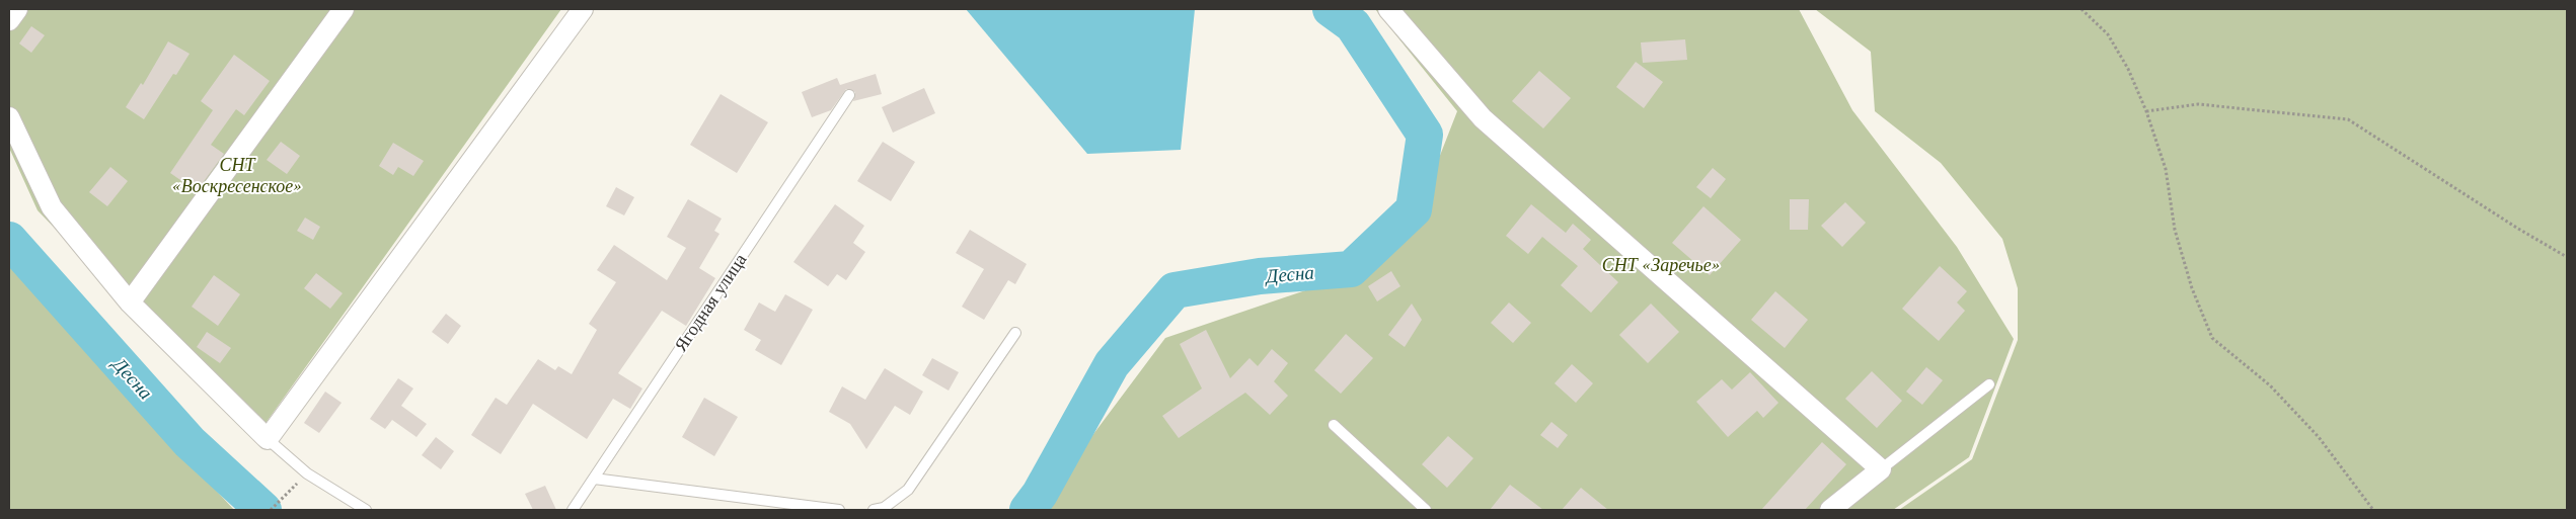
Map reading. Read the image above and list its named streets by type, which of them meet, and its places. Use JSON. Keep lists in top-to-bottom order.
{
  "streets": {
    "lane": ["Ягодная улица"]
  },
  "water": ["Десна"],
  "parks": ["СНТ «Воскресенское»", "СНТ «Заречье»"]
}
